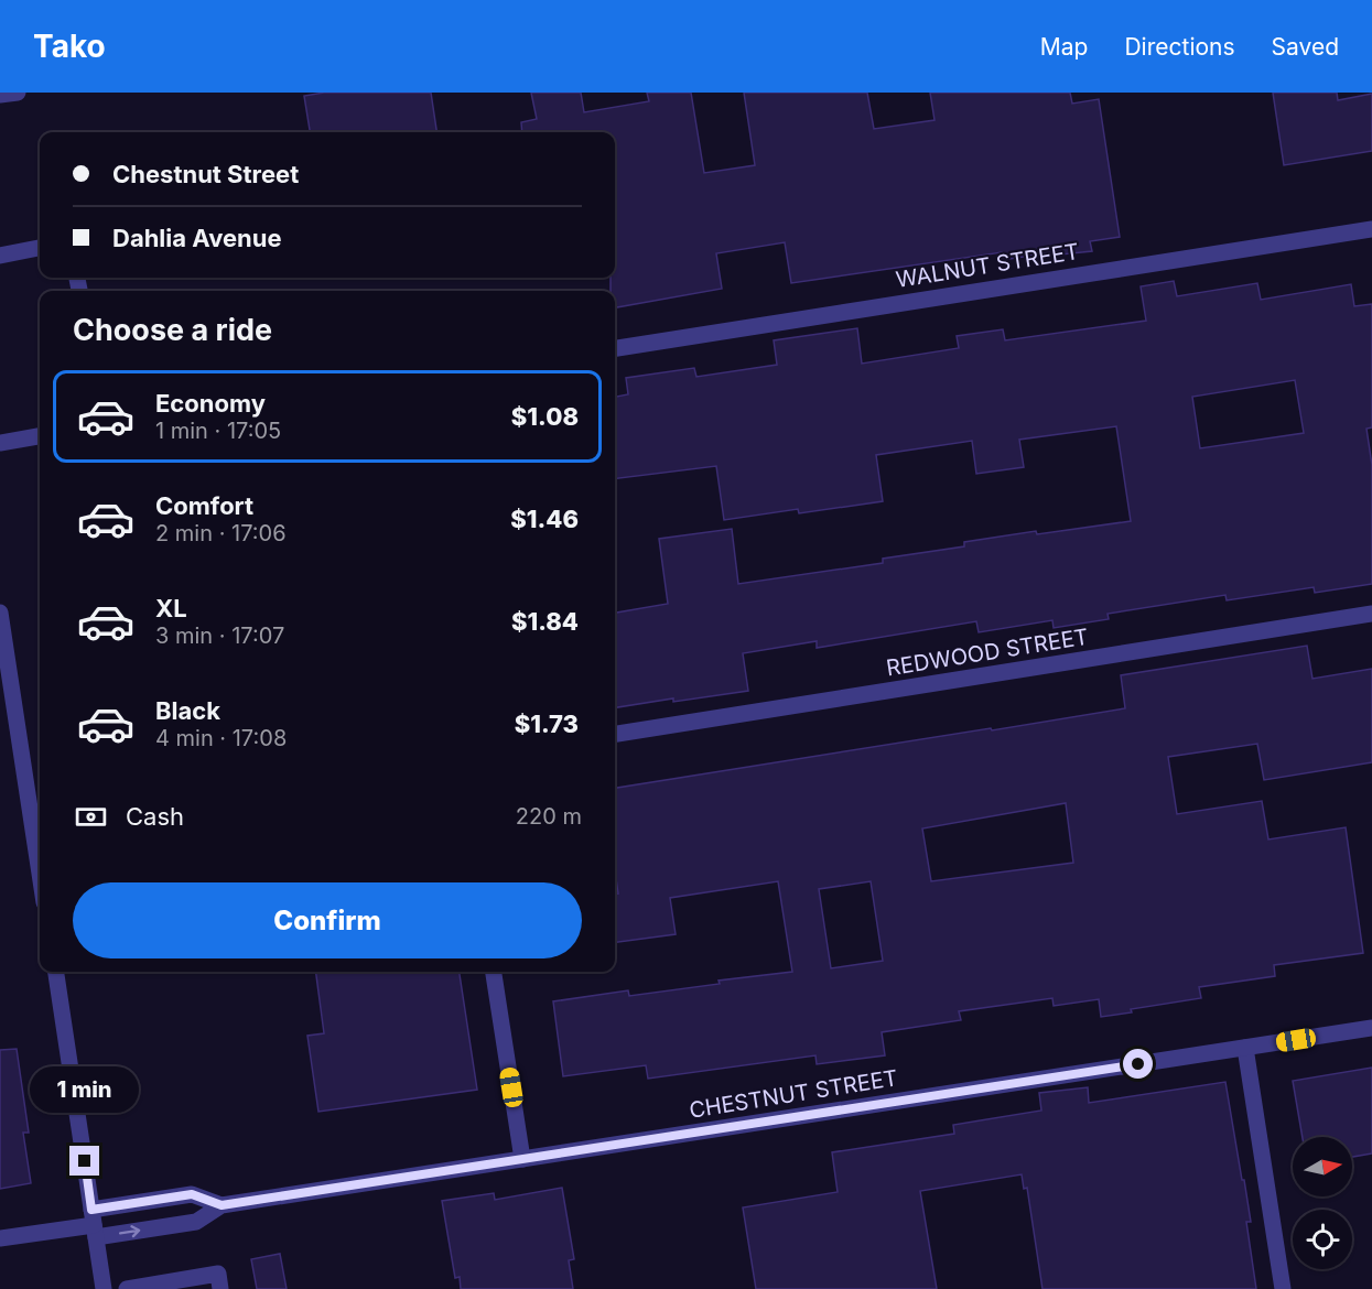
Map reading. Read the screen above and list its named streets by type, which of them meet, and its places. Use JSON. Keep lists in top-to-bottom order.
{
  "streets": {
    "street": ["WALNUT STREET", "REDWOOD STREET", "CHESTNUT STREET"]
  },
  "north": "right",
  "page": {
    "header": "Tako",
    "nav": ["Map", "Directions", "Saved"],
    "banner": ["Chestnut Street", "Dahlia Avenue"],
    "heading": "Choose a ride",
    "list": [
      {
        "name": "Economy",
        "note": "1 min · 17:05",
        "value": "$1.08"
      },
      {
        "name": "Comfort",
        "note": "2 min · 17:06",
        "value": "$1.46"
      },
      {
        "name": "XL",
        "note": "3 min · 17:07",
        "value": "$1.84"
      },
      {
        "name": "Black",
        "note": "4 min · 17:08",
        "value": "$1.73"
      }
    ],
    "pay": ["Cash", "220 m"],
    "buttons": "Confirm",
    "bubble": "1 min"
  }
}
